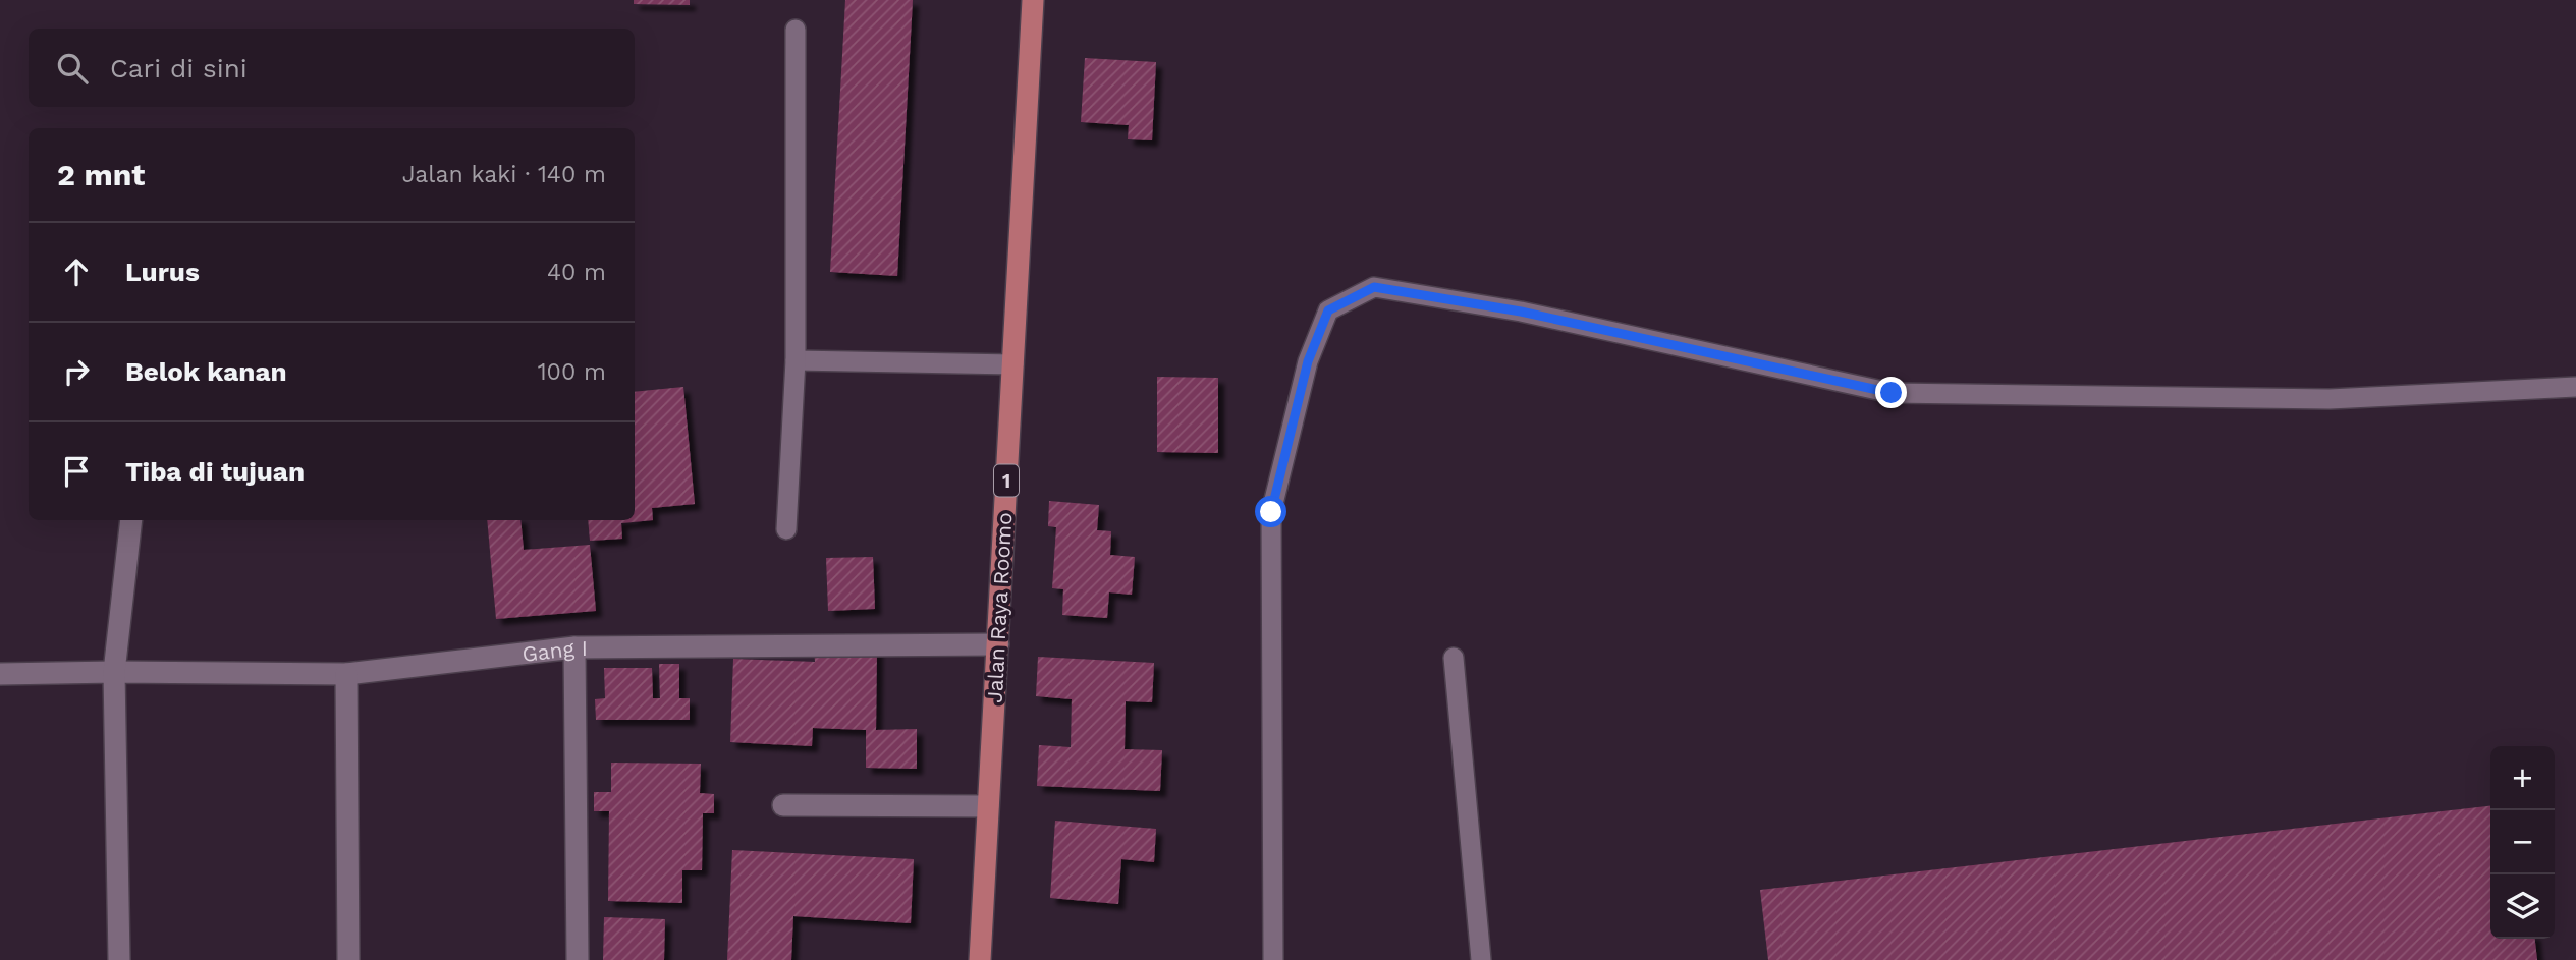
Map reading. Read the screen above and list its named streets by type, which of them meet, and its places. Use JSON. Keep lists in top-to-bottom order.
{
  "streets": {
    "highway": ["1", "Jalan Raya Roomo"],
    "street": ["Gang I"]
  },
  "crossings": [
    ["Jalan Raya Roomo", "Gang I"]
  ],
  "page": {
    "search": "Cari di sini",
    "heading": ["2 mnt", "Jalan kaki · 140 m"],
    "list": [
      ["Lurus", "40 m"],
      ["Belok kanan", "100 m"],
      "Tiba di tujuan"
    ],
    "map_buttons": ["+", "−"]
  }
}
